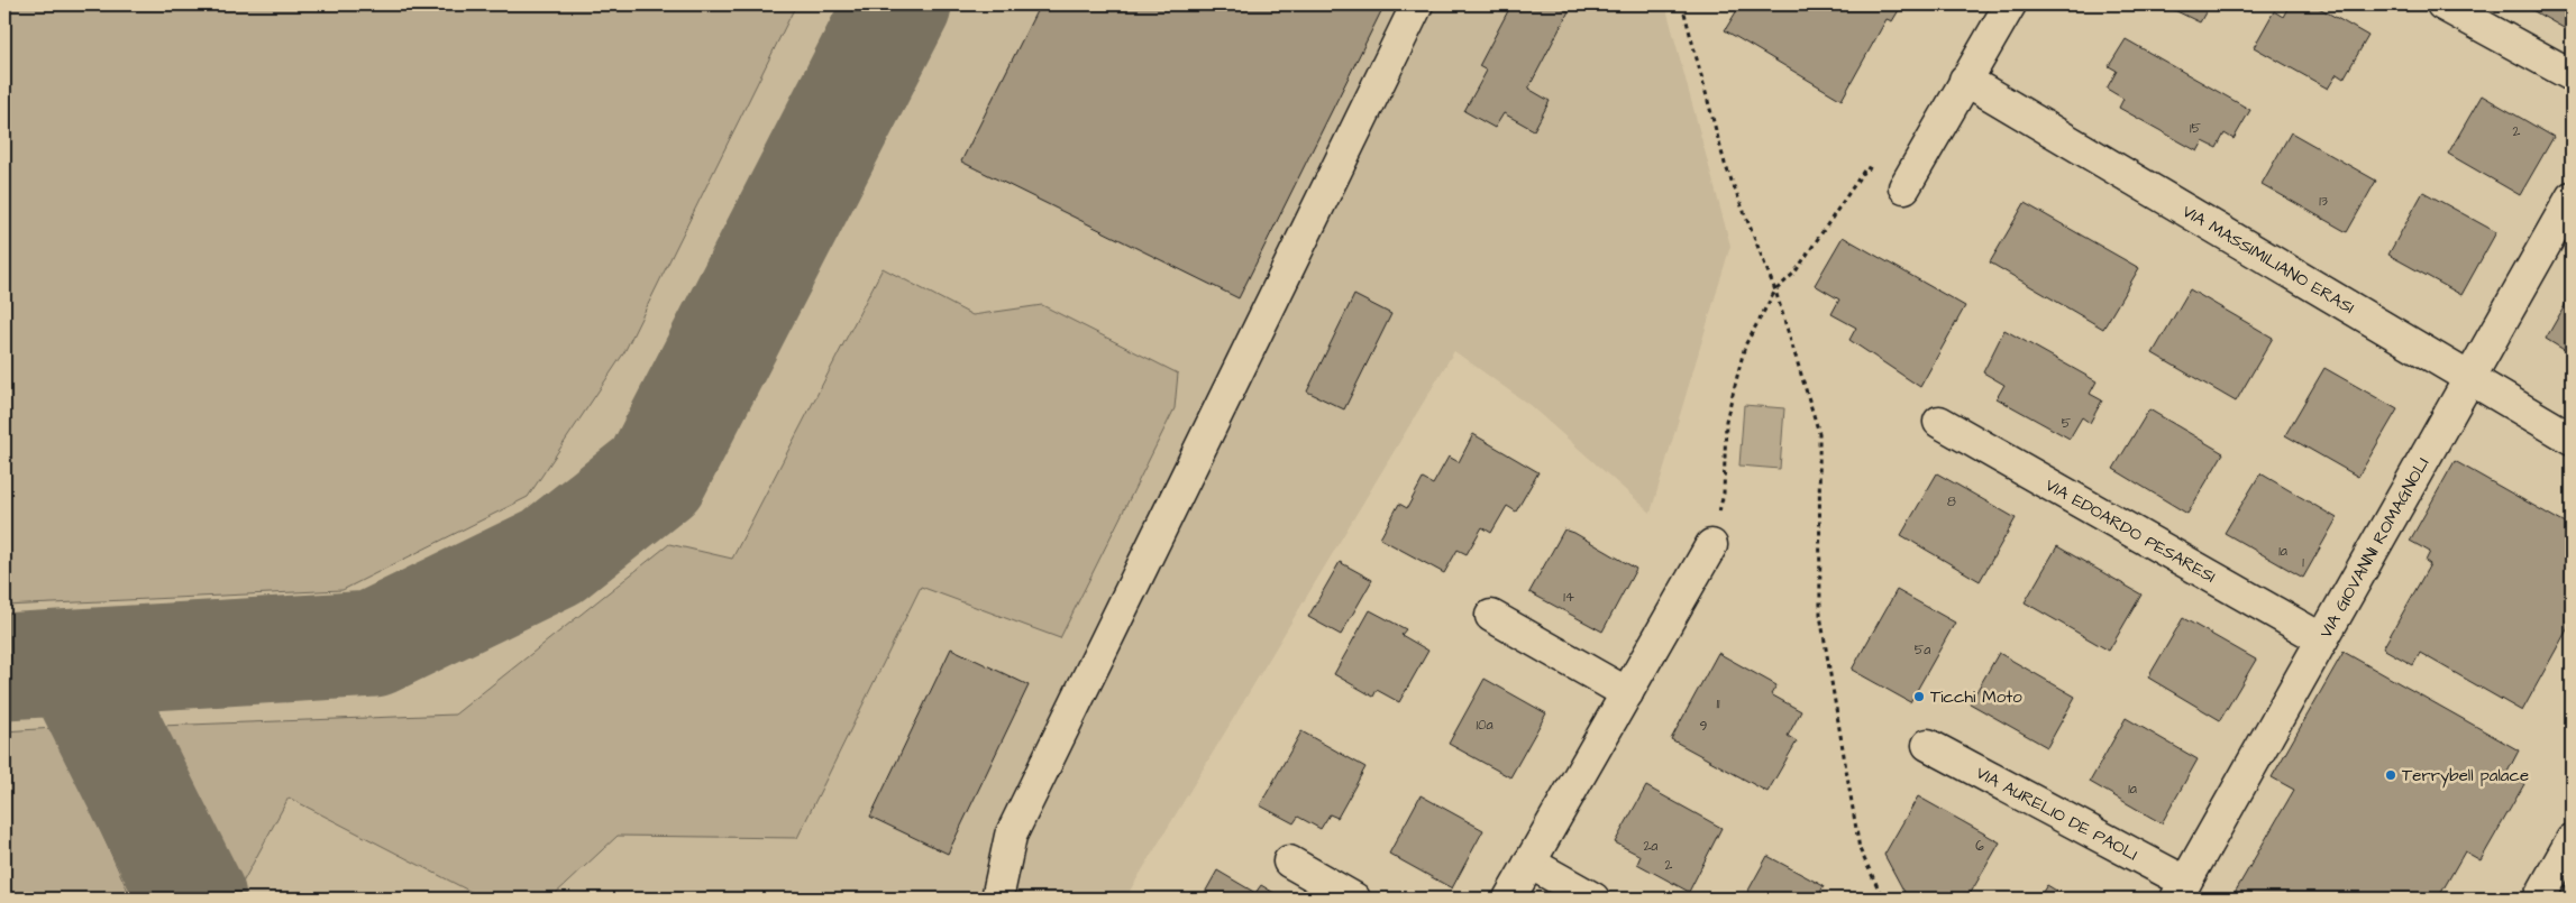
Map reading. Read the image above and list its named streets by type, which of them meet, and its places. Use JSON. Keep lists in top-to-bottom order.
{
  "streets": {
    "street": [
      "VIA MASSIMILIANO ERASI",
      "VIA EDOARDO PESARESI",
      "VIA GIOVANNI ROMAGNOLI",
      "VIA AURELIO DE PAOLI"
    ]
  },
  "crossings": [
    ["VIA MASSIMILIANO ERASI", "VIA GIOVANNI ROMAGNOLI"],
    ["VIA EDOARDO PESARESI", "VIA GIOVANNI ROMAGNOLI"],
    ["VIA GIOVANNI ROMAGNOLI", "VIA AURELIO DE PAOLI"]
  ],
  "places": ["Ticchi Moto", "Terrybell palace"],
  "house_numbers": [
    "15",
    "2",
    "13",
    "5",
    "8",
    "1a",
    "1",
    "14",
    "5a",
    "11",
    "10a",
    "9",
    "1a",
    "2a",
    "6",
    "2"
  ]
}
